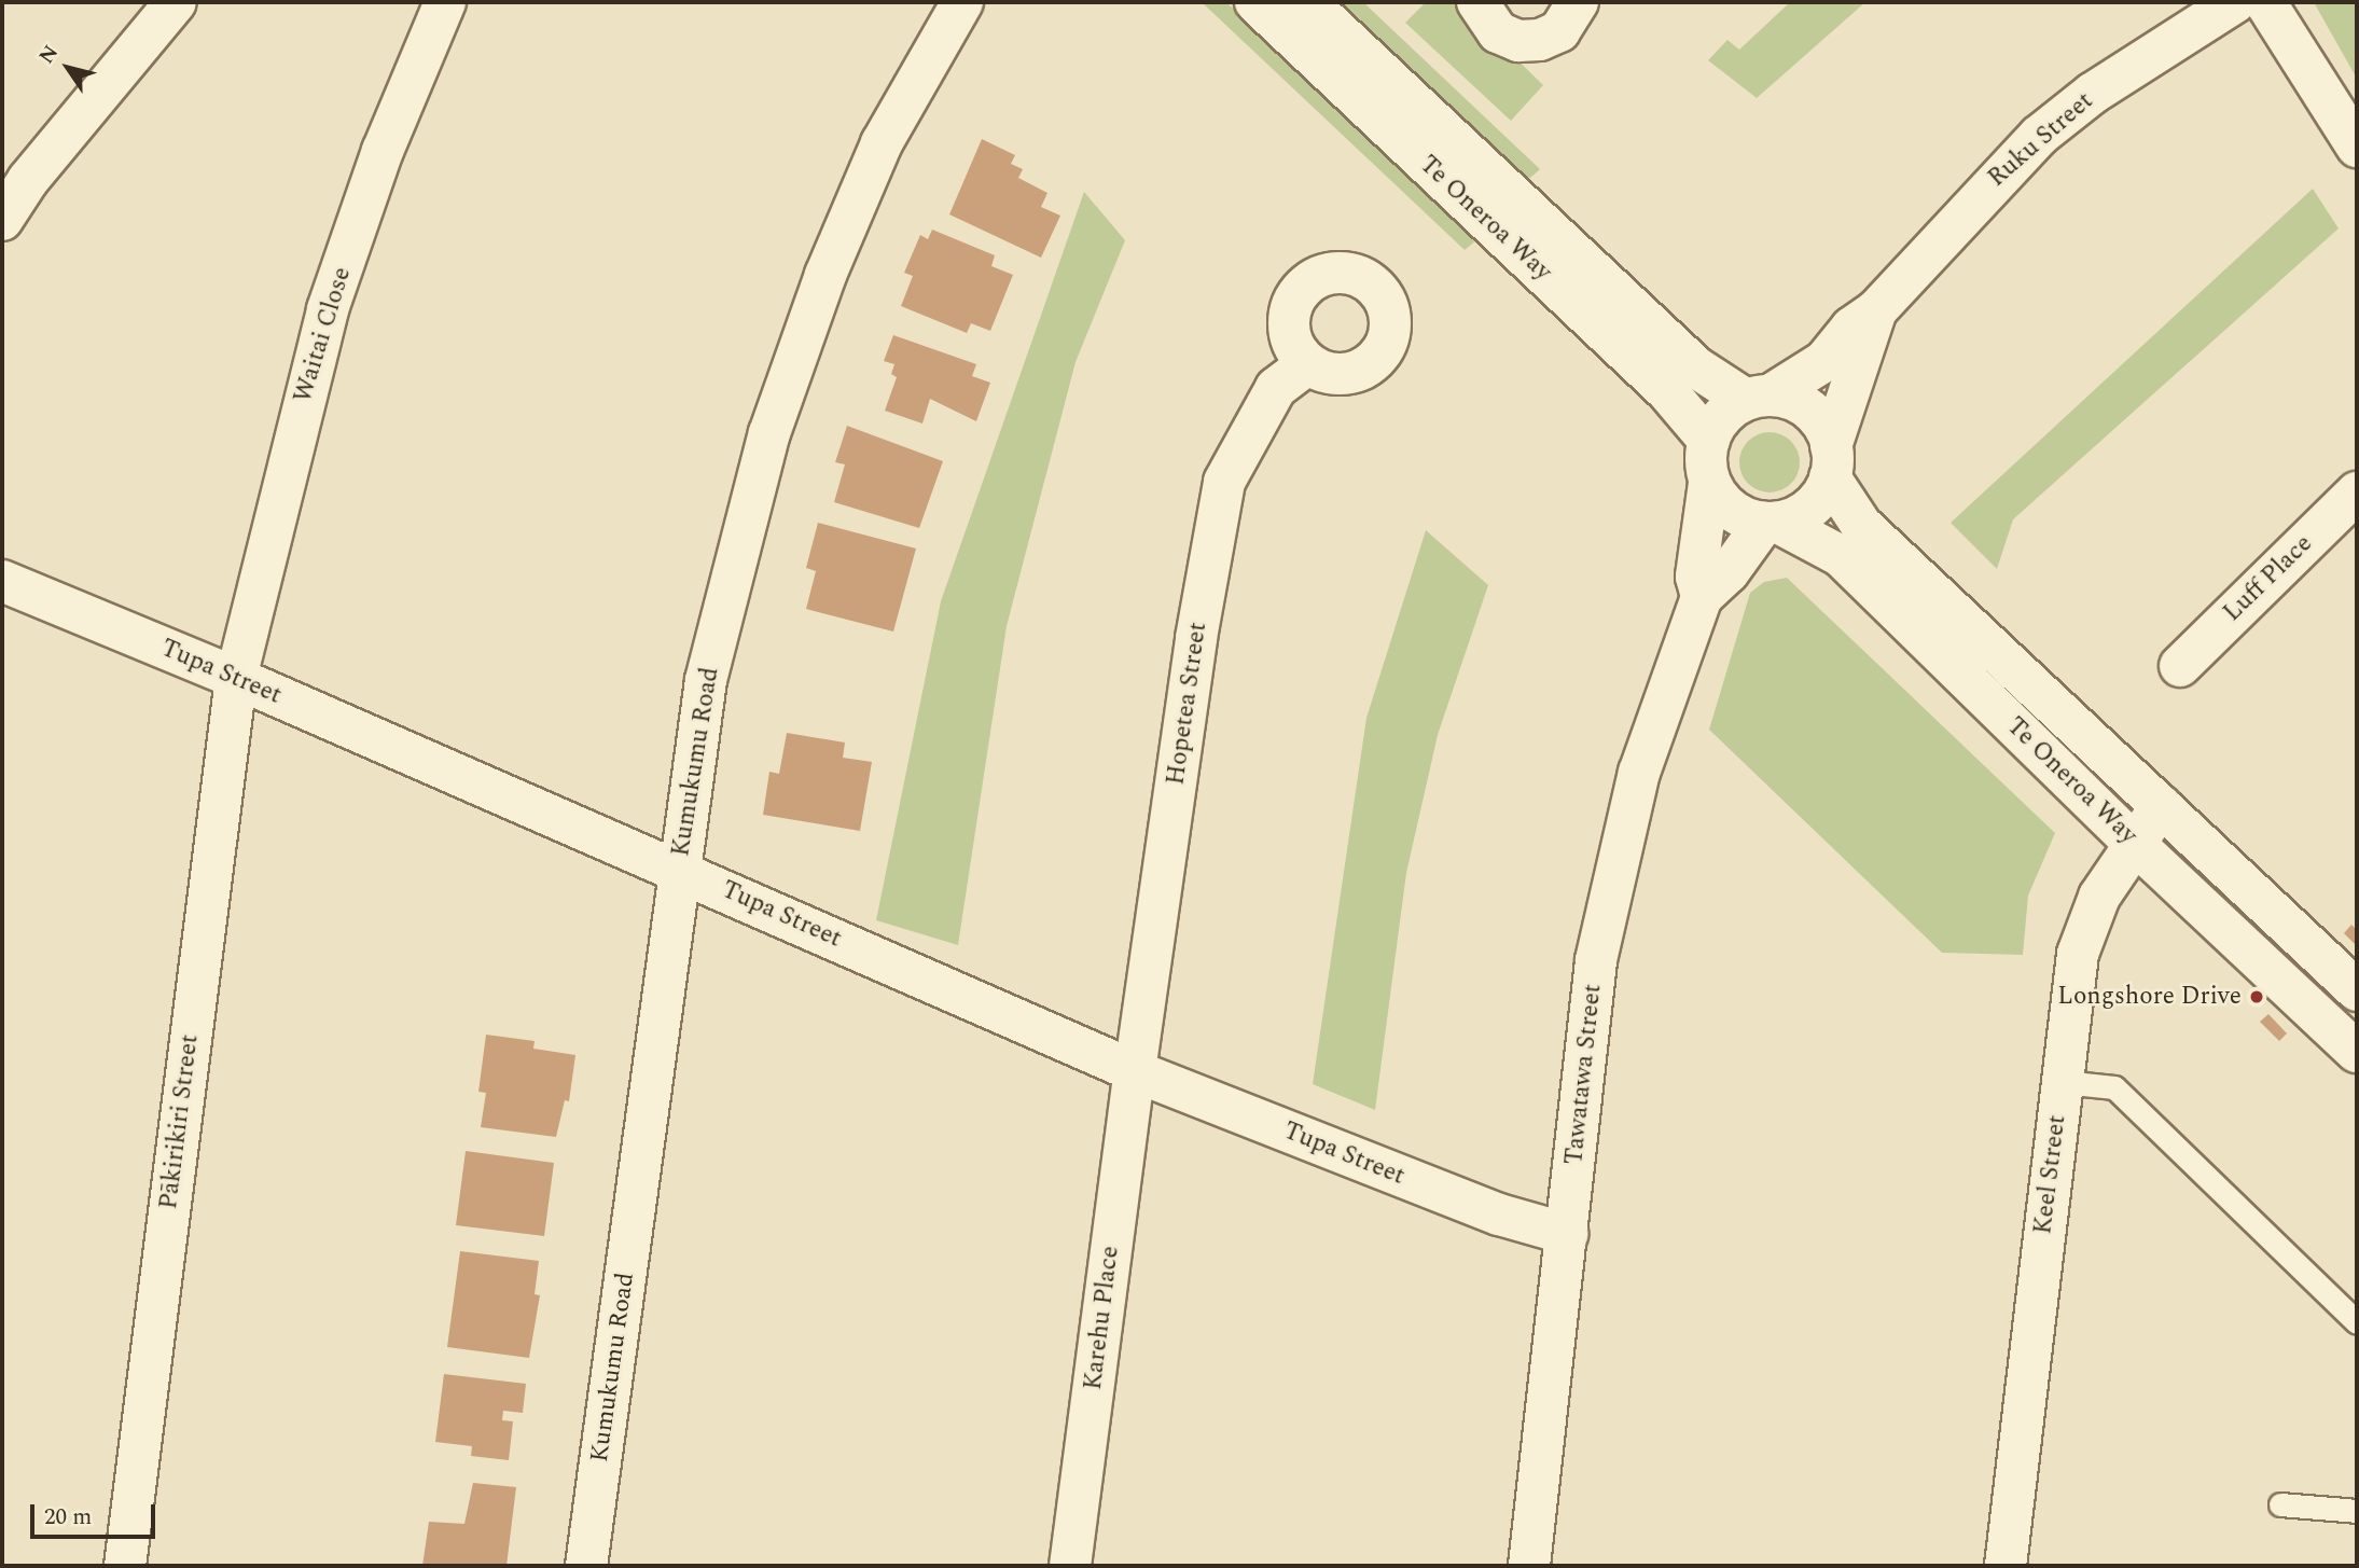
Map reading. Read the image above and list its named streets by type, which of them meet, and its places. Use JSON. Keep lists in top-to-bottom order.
{
  "streets": {
    "street": [
      "Ruku Street",
      "Te Oneroa Way",
      "Waitai Close",
      "Luff Place",
      "Tupa Street",
      "Hopetea Street",
      "Kumukumu Road",
      "Tawatawa Street",
      "Pākirikiri Street",
      "Keel Street",
      "Karehu Place"
    ]
  },
  "crossings": [
    ["Ruku Street", "Te Oneroa Way"],
    ["Ruku Street", "Tawatawa Street"],
    ["Te Oneroa Way", "Tawatawa Street"],
    ["Te Oneroa Way", "Keel Street"],
    ["Waitai Close", "Tupa Street"],
    ["Waitai Close", "Pākirikiri Street"],
    ["Tupa Street", "Hopetea Street"],
    ["Tupa Street", "Kumukumu Road"],
    ["Tupa Street", "Tawatawa Street"],
    ["Tupa Street", "Pākirikiri Street"],
    ["Tupa Street", "Karehu Place"],
    ["Hopetea Street", "Karehu Place"]
  ],
  "places": ["Longshore Drive"],
  "scale_bar": "20 m",
  "north": "top left"
}
